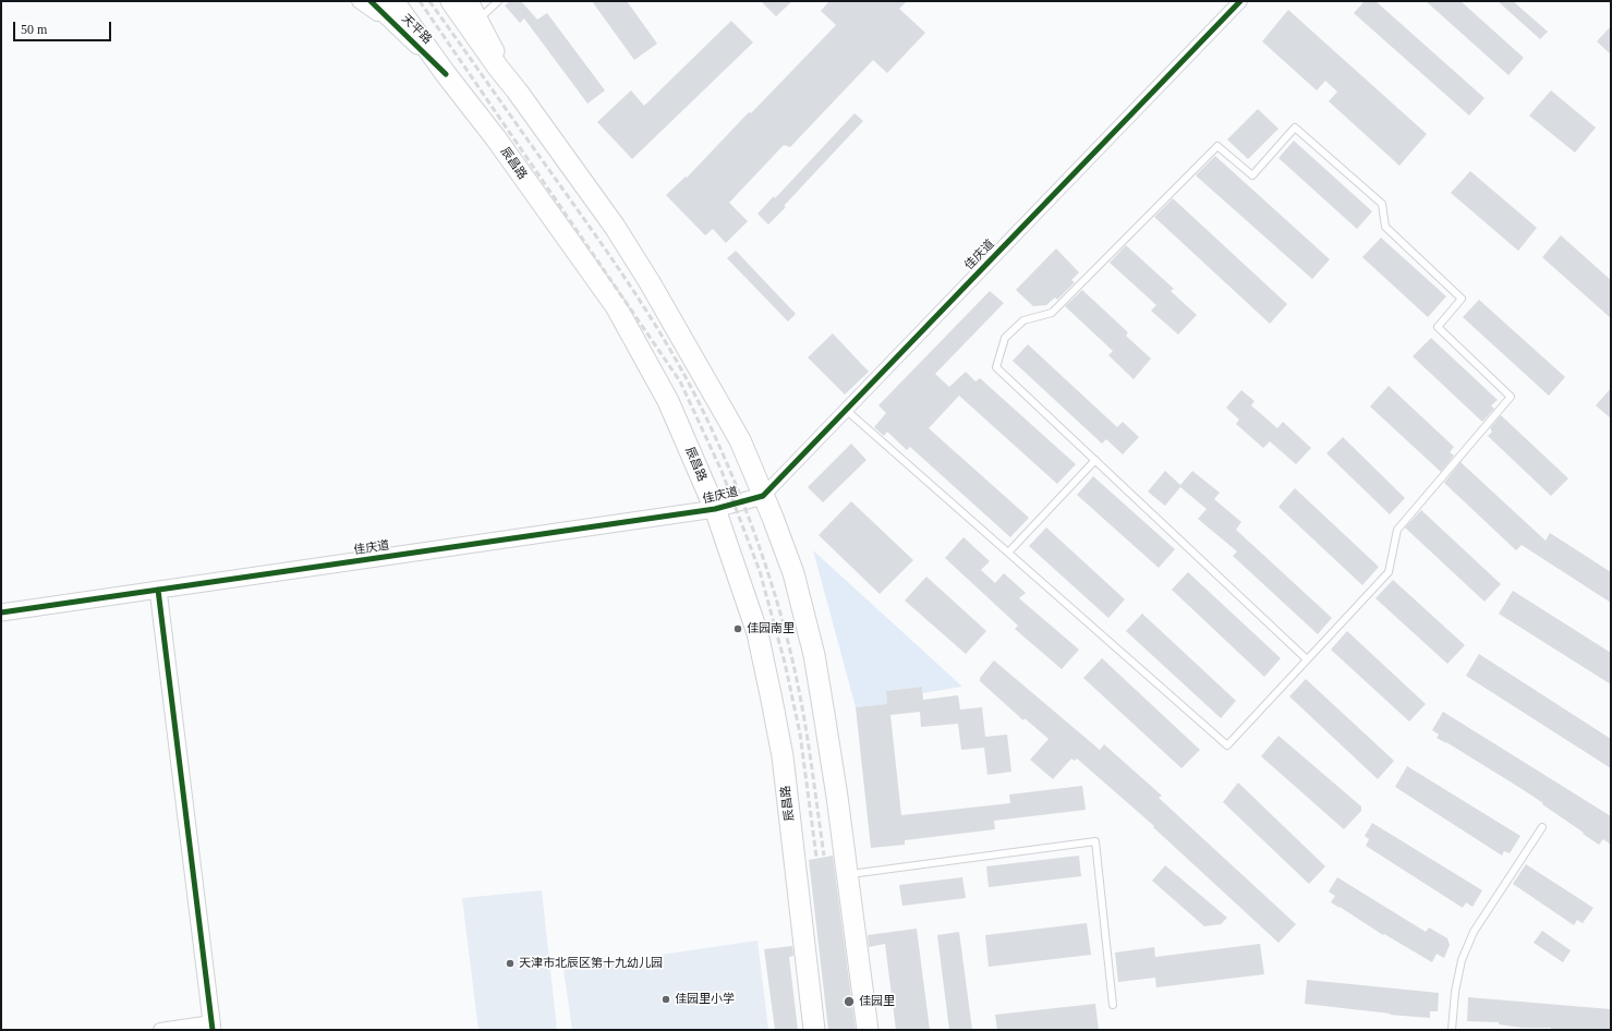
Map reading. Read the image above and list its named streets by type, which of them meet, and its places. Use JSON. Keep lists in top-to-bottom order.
{
  "streets": {
    "main road": ["辰昌路"],
    "street": ["天平路", "佳庆道"]
  },
  "crossings": [
    ["天平路", "辰昌路"],
    ["辰昌路", "佳庆道"]
  ],
  "places": [
    "佳园南里",
    "天津市北辰区第十九幼儿园",
    "佳园里小学",
    "佳园里"
  ],
  "scale_bar": "50 m"
}
